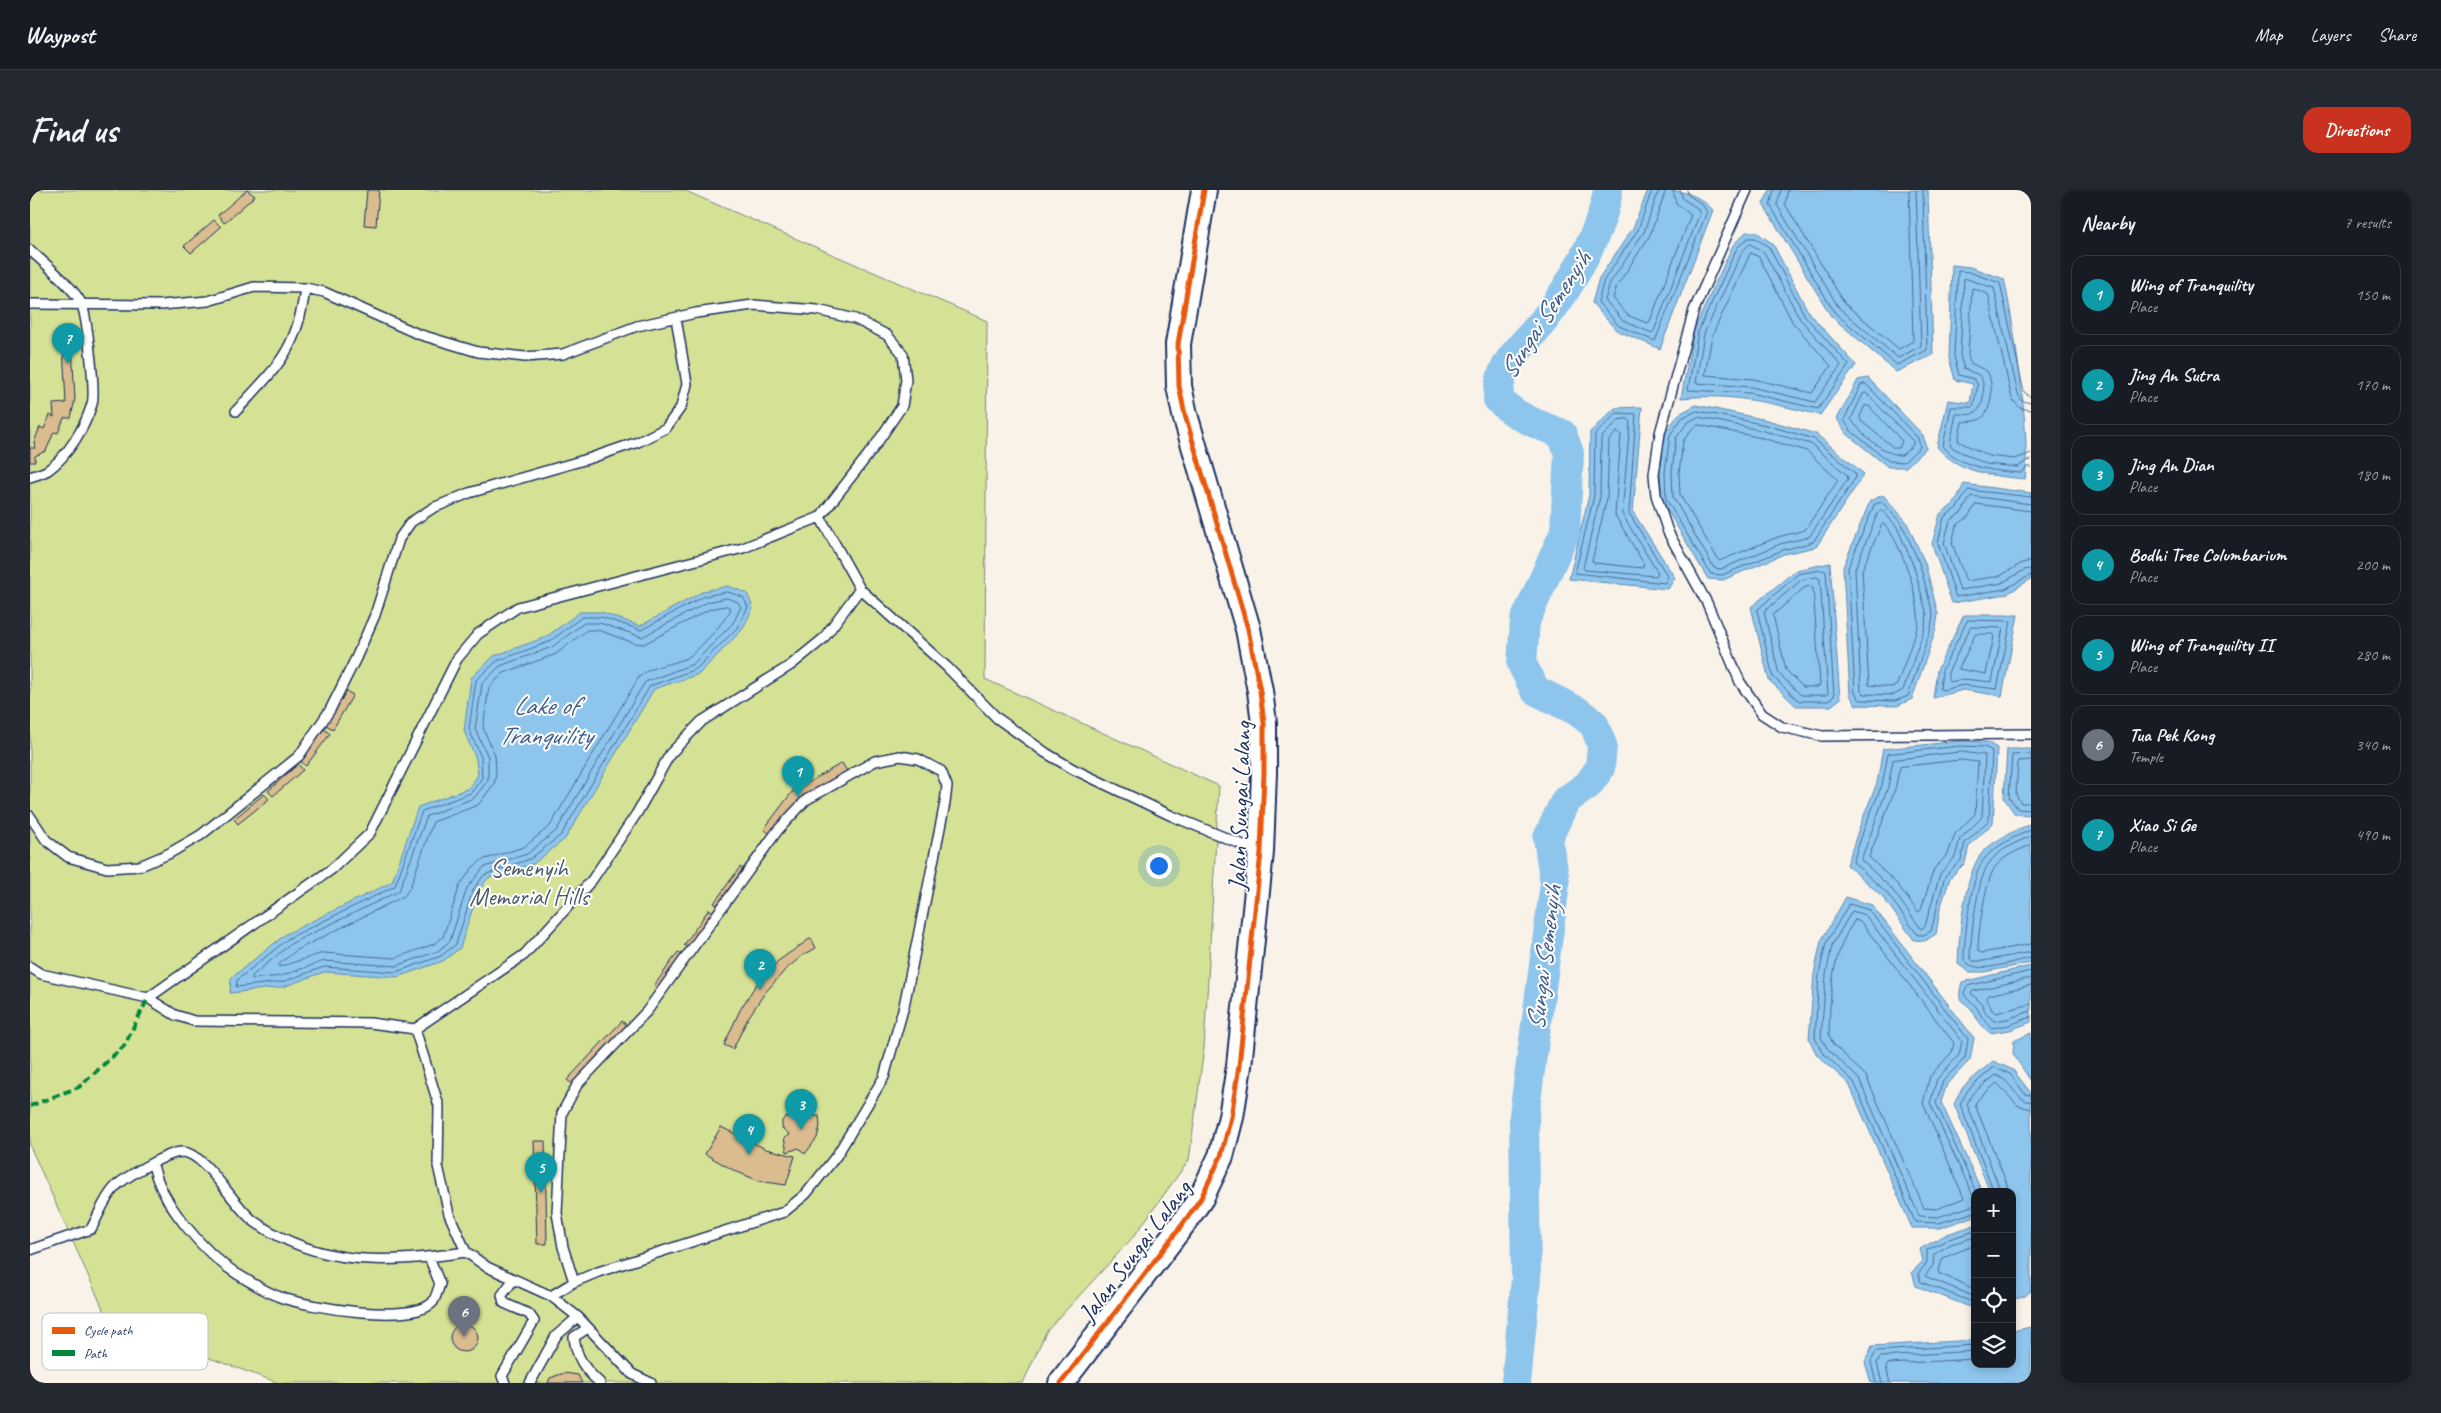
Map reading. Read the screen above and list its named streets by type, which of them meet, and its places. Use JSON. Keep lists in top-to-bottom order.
{
  "streets": {
    "street": ["Jalan Sungai Lalang"]
  },
  "water": ["Sungai Semenyih", "Lake of Tranquility"],
  "parks": ["Semenyih Memorial Hills"],
  "legend": ["Cycle path", "Path"],
  "page": {
    "header": "Waypost",
    "nav": ["Map", "Layers", "Share"],
    "buttons": "Directions",
    "title": "Find us",
    "heading": ["Nearby", "7 results"],
    "list": [
      {
        "mark": "1",
        "name": "Wing of Tranquility",
        "note": "Place",
        "value": "150 m"
      },
      {
        "mark": "2",
        "name": "Jing An Sutra",
        "note": "Place",
        "value": "170 m"
      },
      {
        "mark": "3",
        "name": "Jing An Dian",
        "note": "Place",
        "value": "180 m"
      },
      {
        "mark": "4",
        "name": "Bodhi Tree Columbarium",
        "note": "Place",
        "value": "200 m"
      },
      {
        "mark": "5",
        "name": "Wing of Tranquility II",
        "note": "Place",
        "value": "280 m"
      },
      {
        "mark": "6",
        "name": "Tua Pek Kong",
        "note": "Temple",
        "value": "340 m"
      },
      {
        "mark": "7",
        "name": "Xiao Si Ge",
        "note": "Place",
        "value": "490 m"
      }
    ],
    "pins": [
      "7",
      "1",
      "2",
      "3",
      "4",
      "5",
      "6"
    ],
    "map_buttons": ["+", "−"]
  }
}
